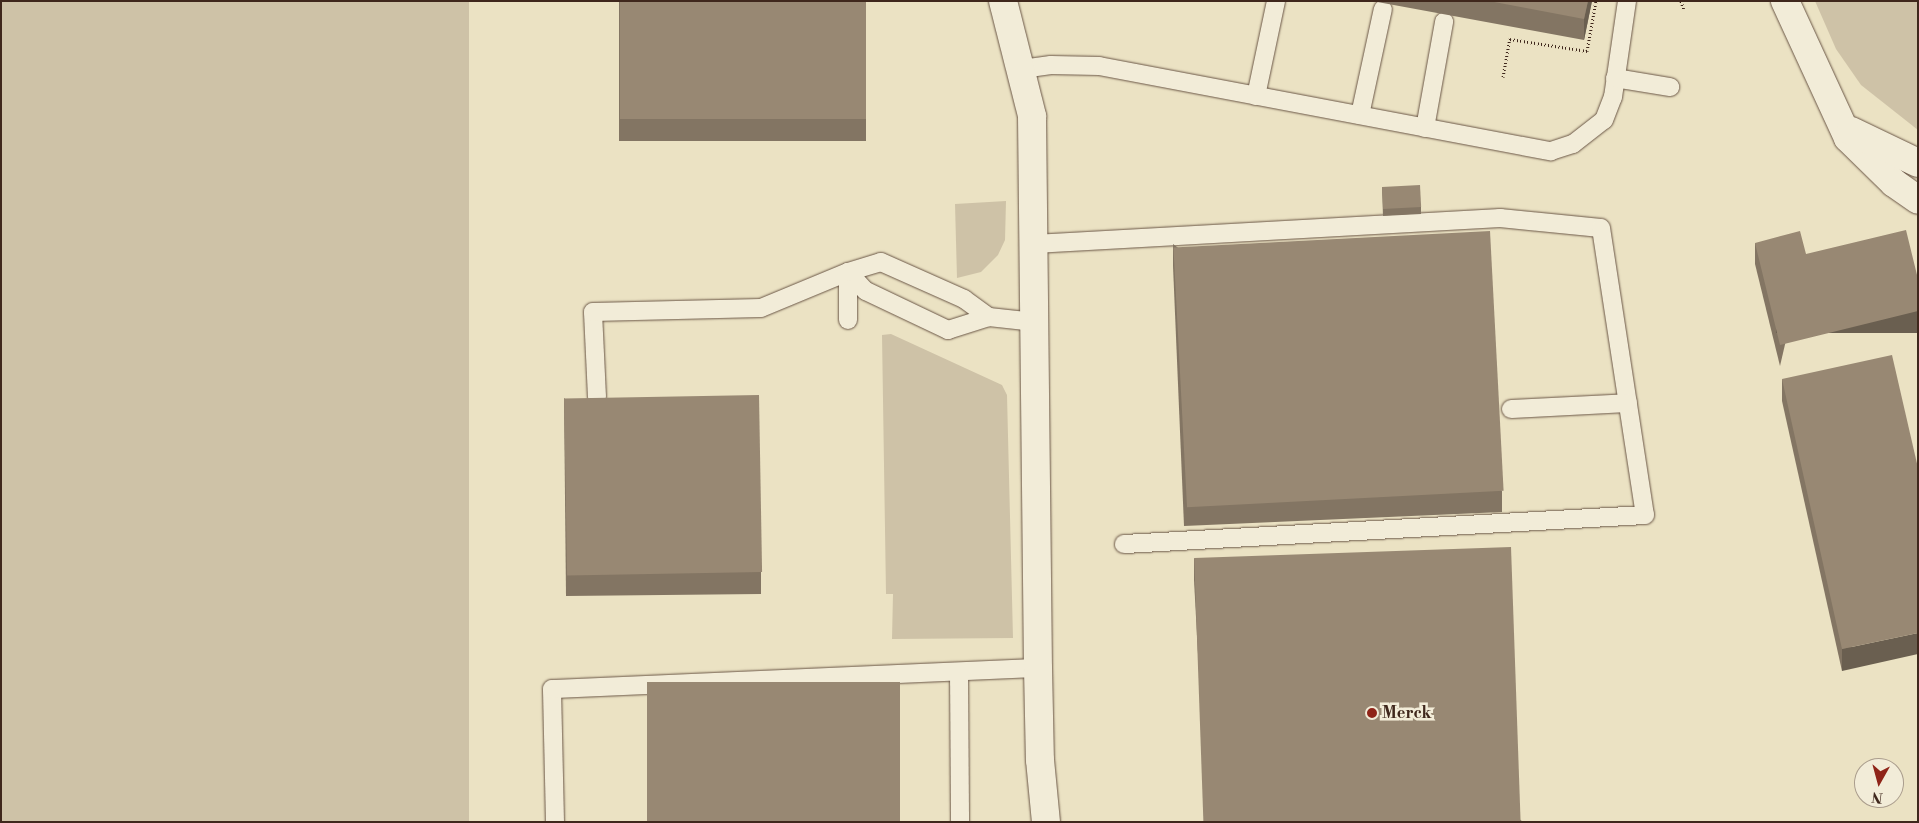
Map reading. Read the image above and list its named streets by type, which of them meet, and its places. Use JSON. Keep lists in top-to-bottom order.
{
  "places": ["Merck"],
  "north": "bottom"
}
